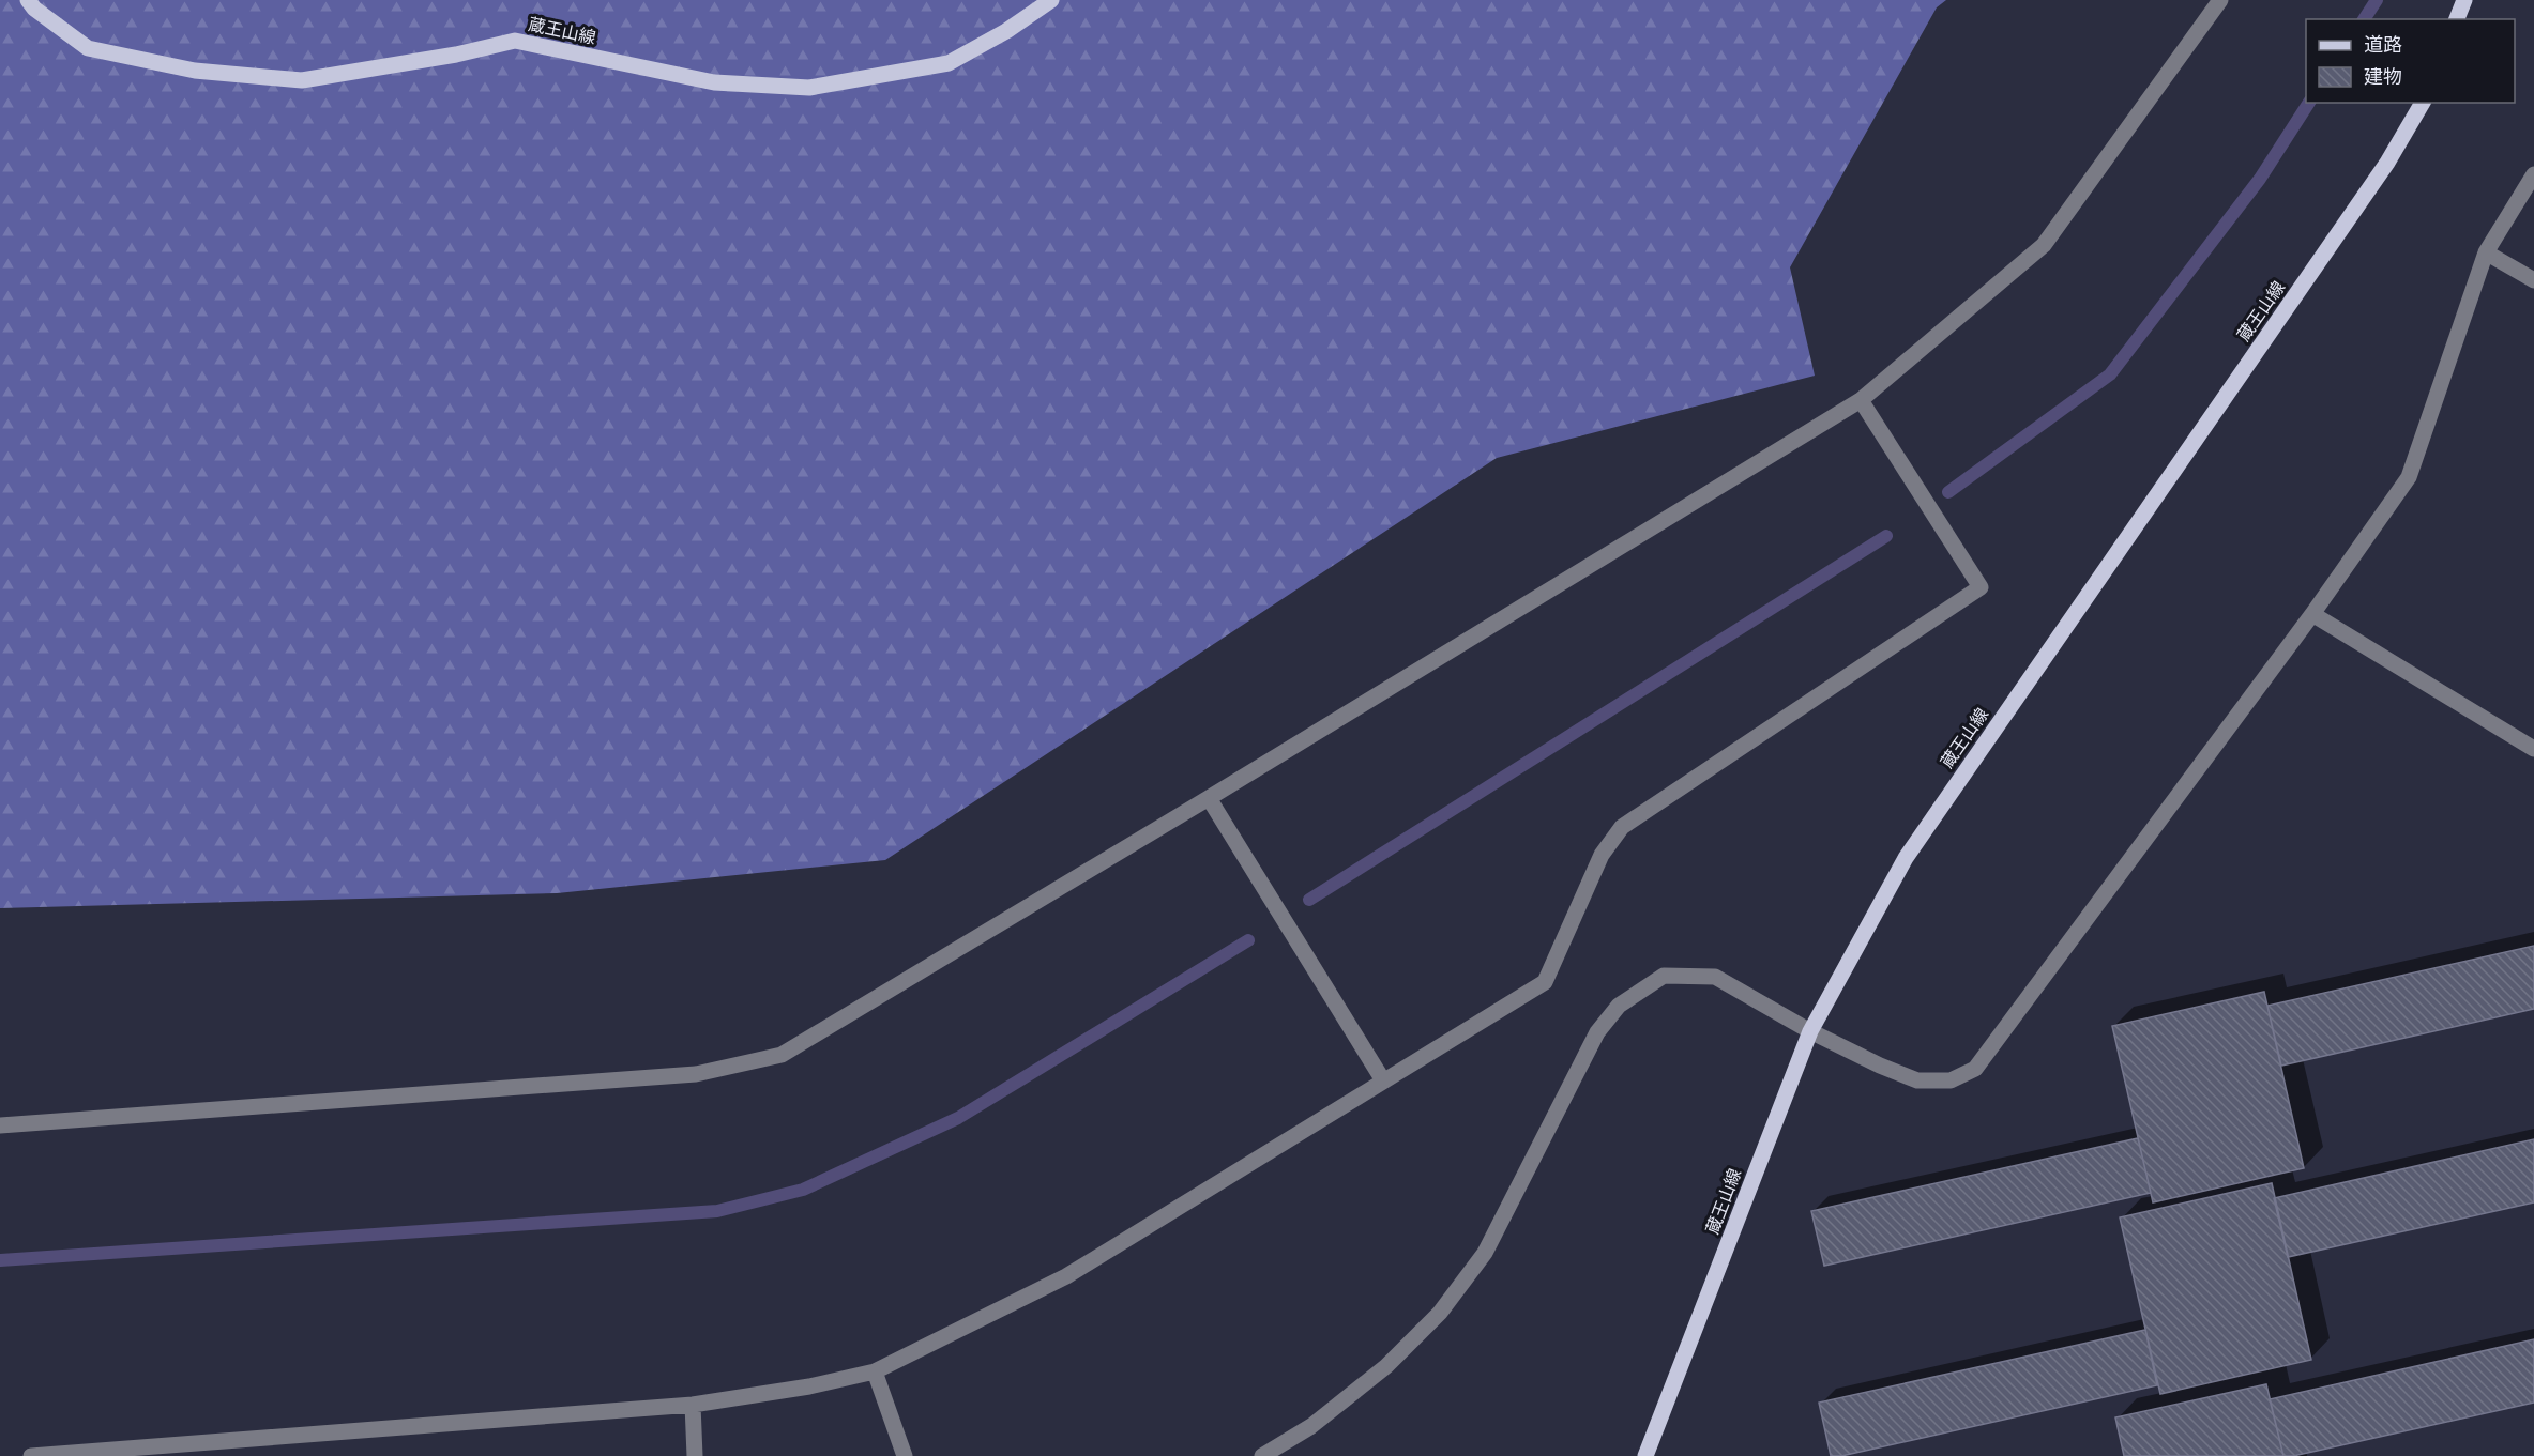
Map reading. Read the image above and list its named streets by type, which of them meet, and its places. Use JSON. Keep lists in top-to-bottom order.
{
  "streets": {
    "main road": ["蔵王山線"]
  },
  "legend": ["道路", "建物"]
}
